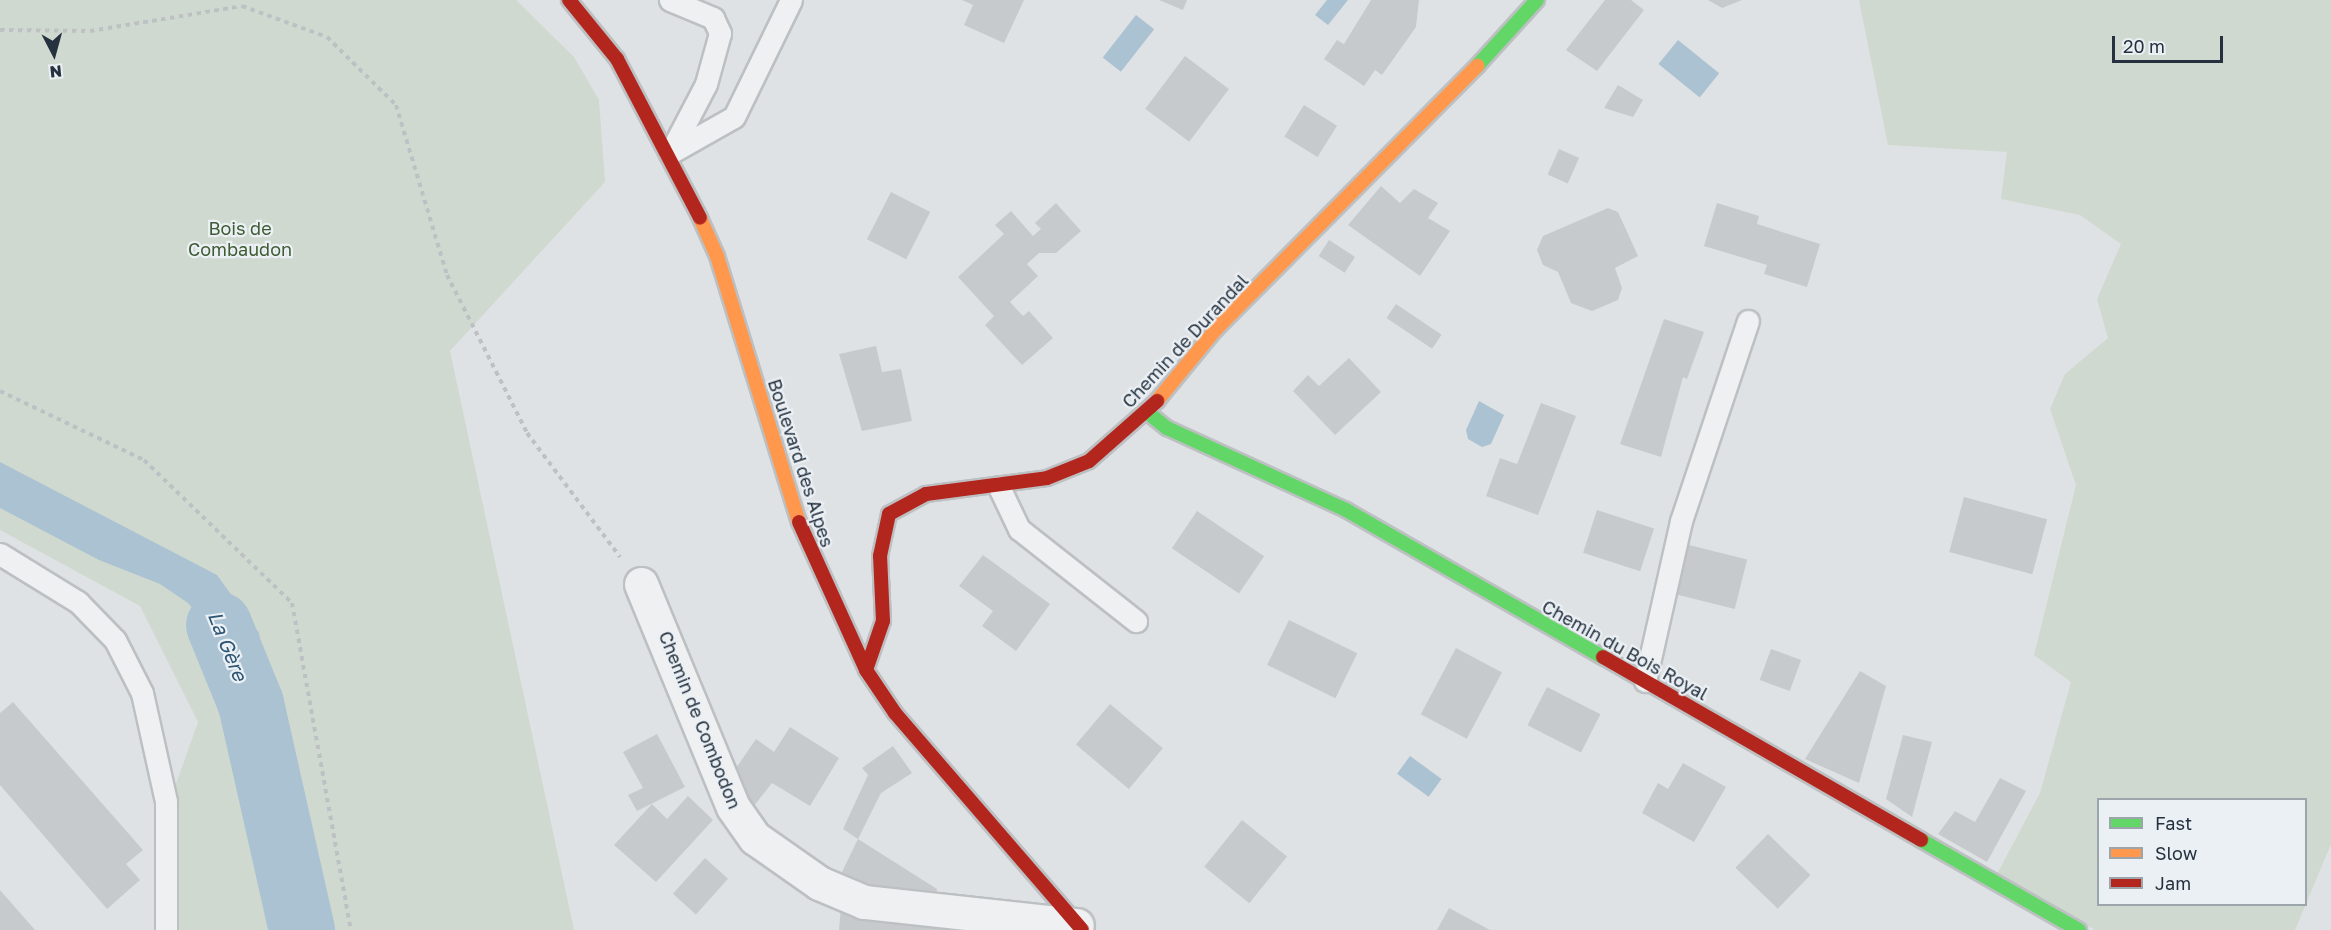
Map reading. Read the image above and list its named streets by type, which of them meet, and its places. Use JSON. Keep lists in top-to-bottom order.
{
  "streets": {
    "street": [
      "Chemin de Durandal",
      "Boulevard des Alpes",
      "Chemin du Bois Royal",
      "Chemin de Combodon"
    ]
  },
  "crossings": [
    ["Chemin de Durandal", "Boulevard des Alpes"],
    ["Chemin de Durandal", "Chemin du Bois Royal"],
    ["Boulevard des Alpes", "Chemin de Combodon"]
  ],
  "water": ["La Gère"],
  "parks": ["Bois de Combaudon"],
  "legend": ["Fast", "Slow", "Jam"],
  "scale_bar": "20 m",
  "north": "bottom"
}
